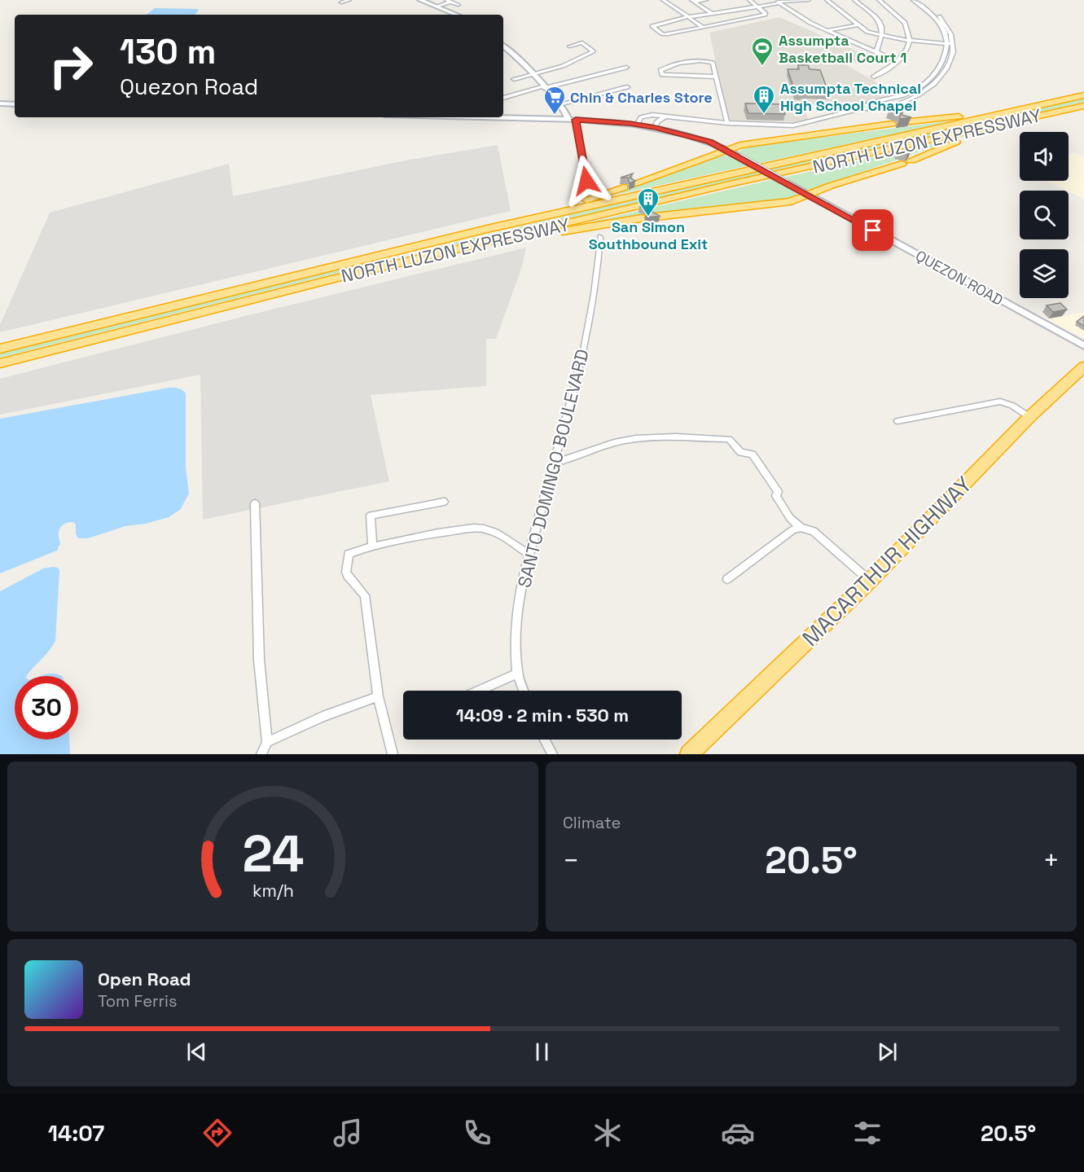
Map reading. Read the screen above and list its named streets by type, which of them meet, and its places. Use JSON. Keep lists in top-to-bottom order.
{
  "streets": {
    "highway": ["NORTH LUZON EXPRESSWAY", "MACARTHUR HIGHWAY"],
    "main road": ["QUEZON ROAD"],
    "street": ["SANTO DOMINGO BOULEVARD"]
  },
  "places": {
    "sports": ["Assumpta Basketball Court 1"],
    "building": ["Assumpta Technical High School Chapel", "San Simon Southbound Exit"],
    "supermarket": ["Chin & Charles Store"]
  },
  "page": {
    "turn": ["130 m", "Quezon Road"],
    "limit": "30",
    "trip": "14:09 · 2 min · 530 m",
    "tile": "Climate",
    "heat": ["−", "20.5°", "+"],
    "song": ["Open Road", "Tom Ferris"],
    "tabs": ["14:07", "20.5°"],
    "gauge": ["24", "km/h"]
  }
}
